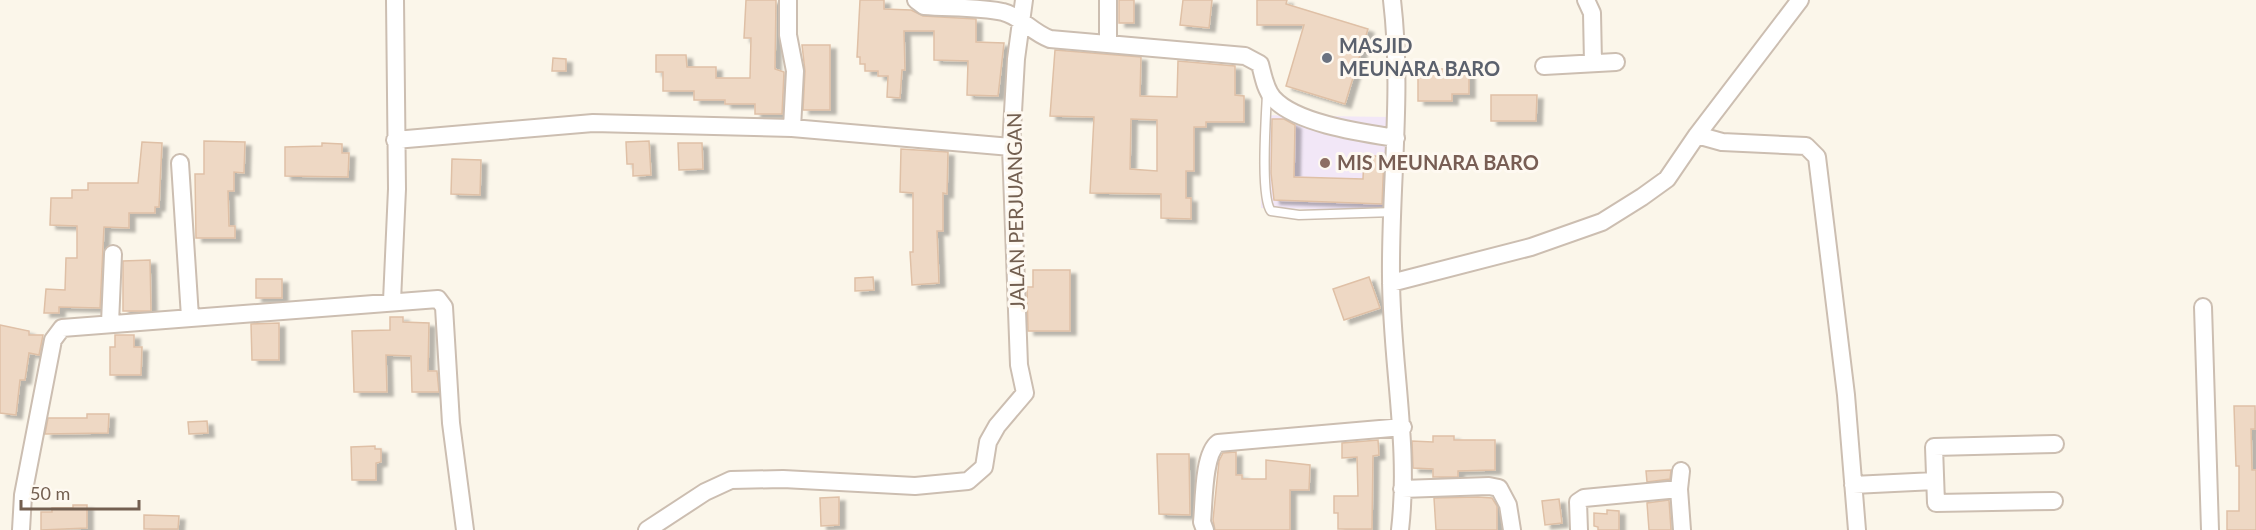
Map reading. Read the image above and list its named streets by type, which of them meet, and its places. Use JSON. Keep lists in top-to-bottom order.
{
  "streets": {
    "street": ["JALAN PERJUANGAN"]
  },
  "places": ["MASJID MEUNARA BARO", "MIS MEUNARA BARO"],
  "scale_bar": "50 m"
}
